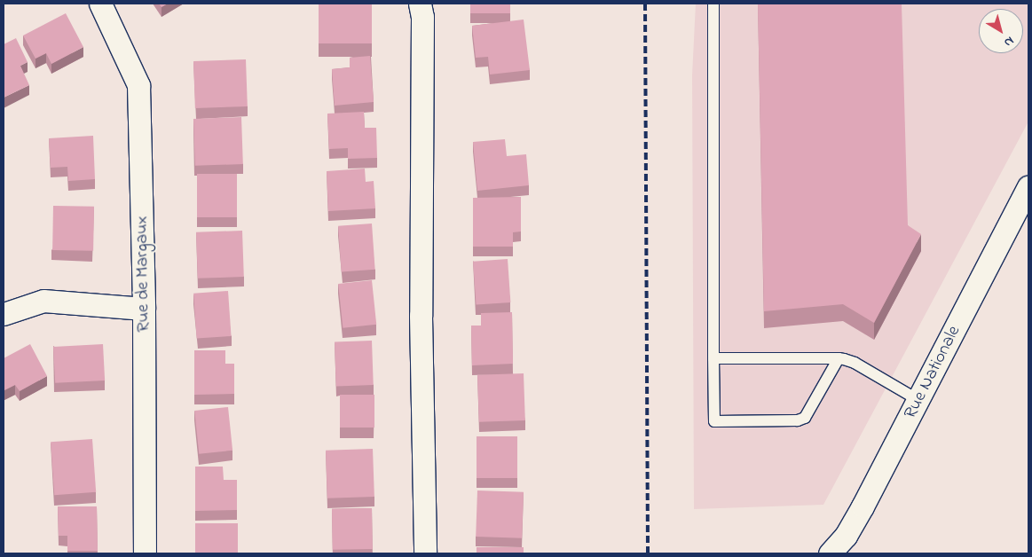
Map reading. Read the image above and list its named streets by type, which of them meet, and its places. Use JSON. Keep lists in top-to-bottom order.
{
  "streets": {
    "street": ["Rue de Margaux", "Rue Nationale"]
  },
  "north": "bottom right"
}
